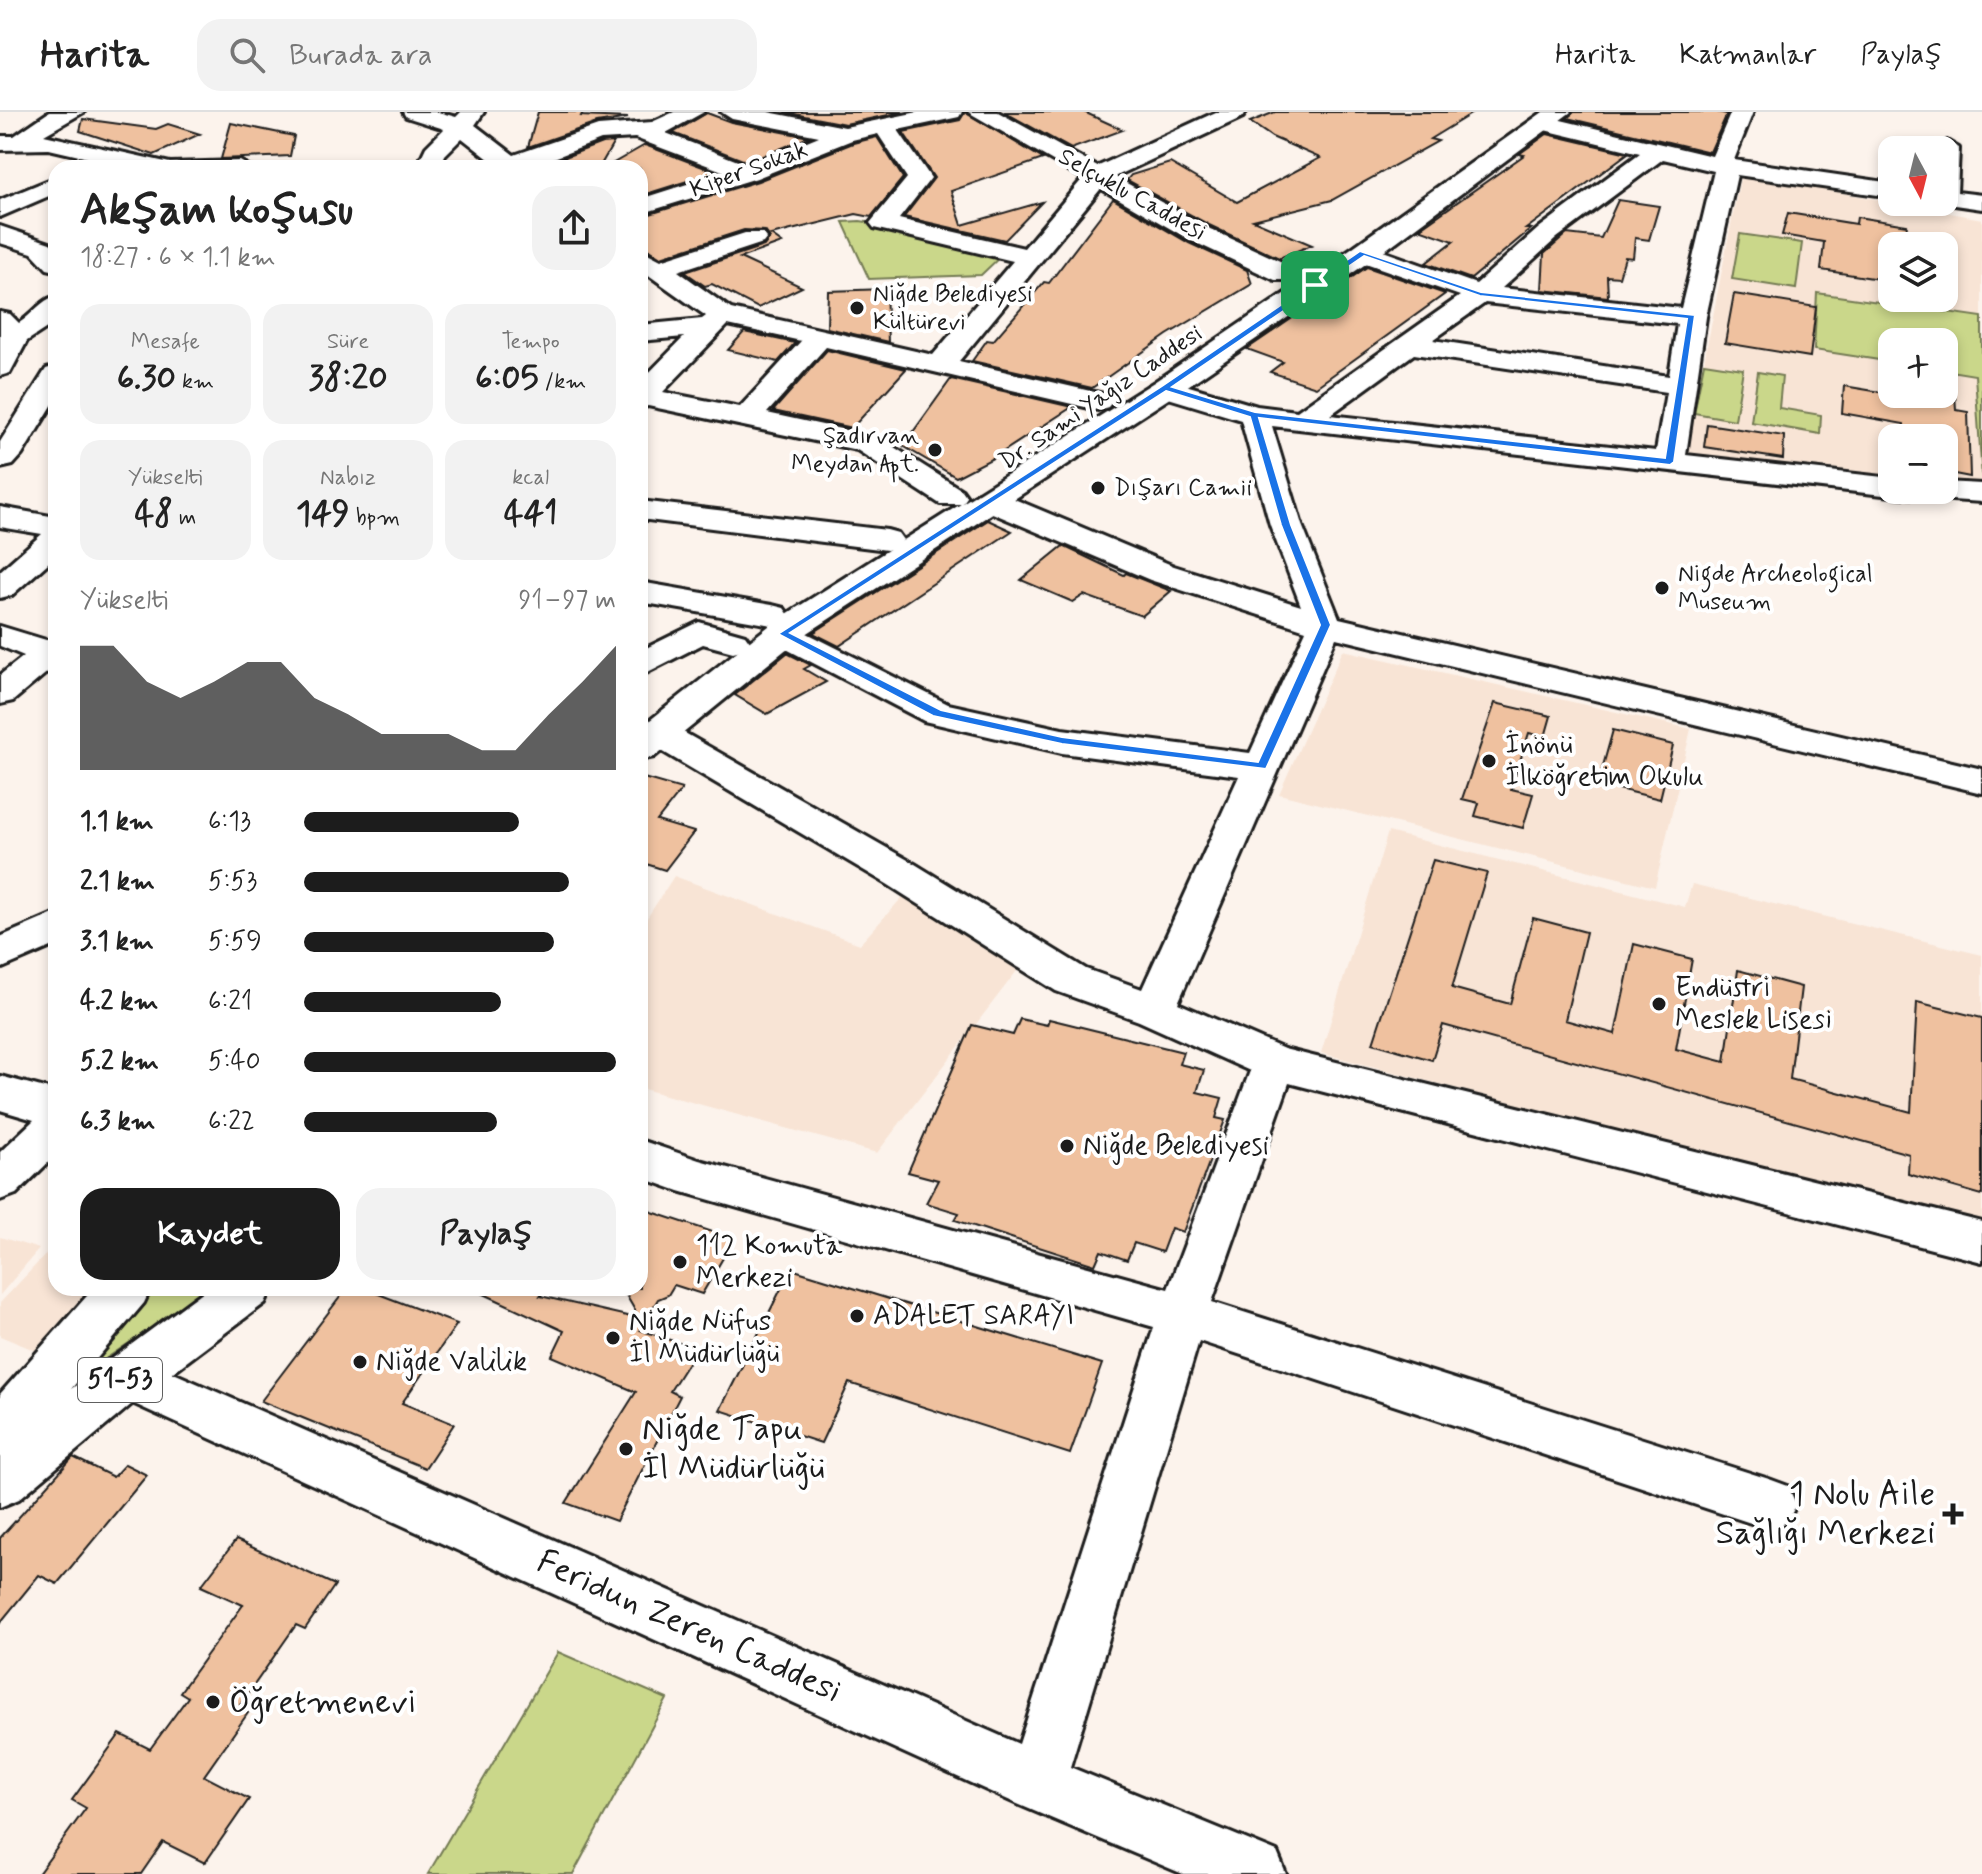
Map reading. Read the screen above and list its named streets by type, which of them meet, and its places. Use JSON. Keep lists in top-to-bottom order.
{
  "streets": {
    "main road": ["Selçuklu Caddesi", "Dr. Sami Yağız Caddesi", "51-53"],
    "street": ["Kiper Sokak", "Feridun Zeren Caddesi"]
  },
  "crossings": [
    ["Selçuklu Caddesi", "Dr. Sami Yağız Caddesi"],
    ["51-53", "Feridun Zeren Caddesi"]
  ],
  "places": {
    "other": [
      "Niğde Belediyesi Kültürevi",
      "Şadırvan Meydan Apt.",
      "Dışarı Camii",
      "Nigde Archeological Museum",
      "İnönü İlköğretim Okulu",
      "Endüstri Meslek Lisesi",
      "Niğde Belediyesi",
      "112 Komuta Merkezi",
      "ADALET SARAYI",
      "Niğde Nüfus İl Müdürlüğü",
      "Niğde Valilik",
      "Niğde Tapu İl Müdürlüğü",
      "Öğretmenevi"
    ],
    "health": ["1 Nolu Aile Sağlığı Merkezi"]
  },
  "north": "bottom",
  "page": {
    "header": "Harita",
    "search": "Burada ara",
    "nav": ["Harita", "Katmanlar", "Paylaş"],
    "map_buttons": ["+", "−"],
    "heading": ["Akşam koşusu", "18:27 · 6 × 1.1 km"],
    "stats": [
      ["Mesafe", "6.30 km"],
      ["Süre", "38:20"],
      ["Tempo", "6:05 /km"],
      ["Yükselti", "48 m"],
      ["Nabız", "149 bpm"],
      ["kcal", "441"]
    ],
    "chart": ["Yükselti", "91–97 m"],
    "list": [
      {
        "name": "1.1 km",
        "note": "6:13"
      },
      {
        "name": "2.1 km",
        "note": "5:53"
      },
      {
        "name": "3.1 km",
        "note": "5:59"
      },
      {
        "name": "4.2 km",
        "note": "6:21"
      },
      {
        "name": "5.2 km",
        "note": "5:40"
      },
      {
        "name": "6.3 km",
        "note": "6:22"
      }
    ],
    "buttons": ["Kaydet", "Paylaş"]
  }
}
